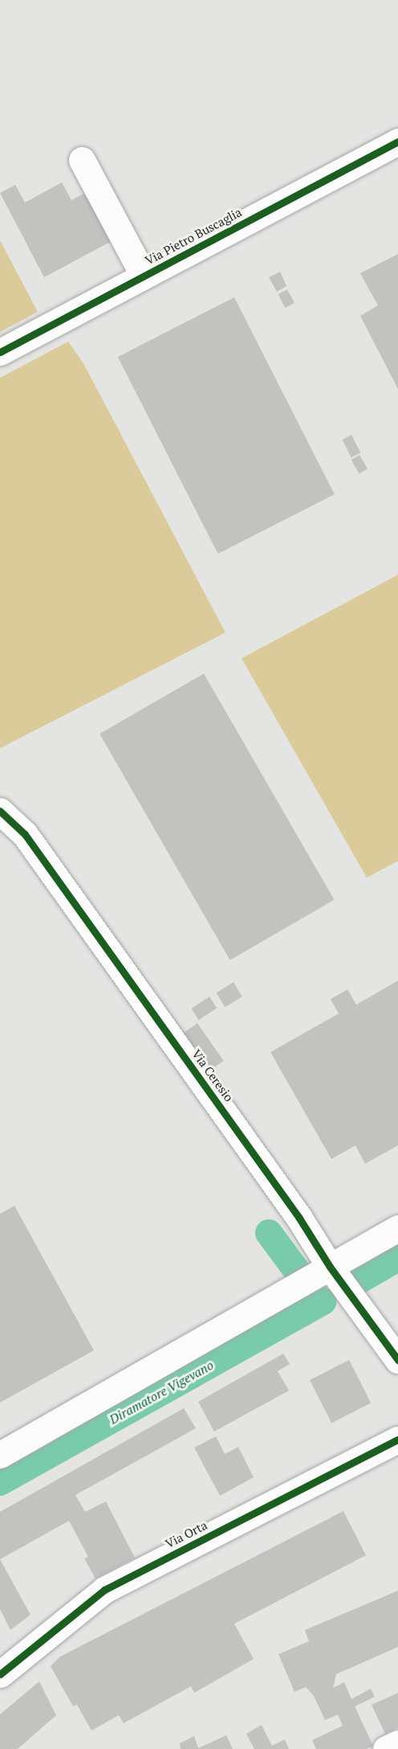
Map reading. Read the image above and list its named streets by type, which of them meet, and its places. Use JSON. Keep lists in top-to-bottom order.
{
  "streets": {
    "street": ["Via Pietro Buscaglia", "Via Ceresio", "Via Orta"]
  },
  "water": ["Diramatore Vigevano"]
}
